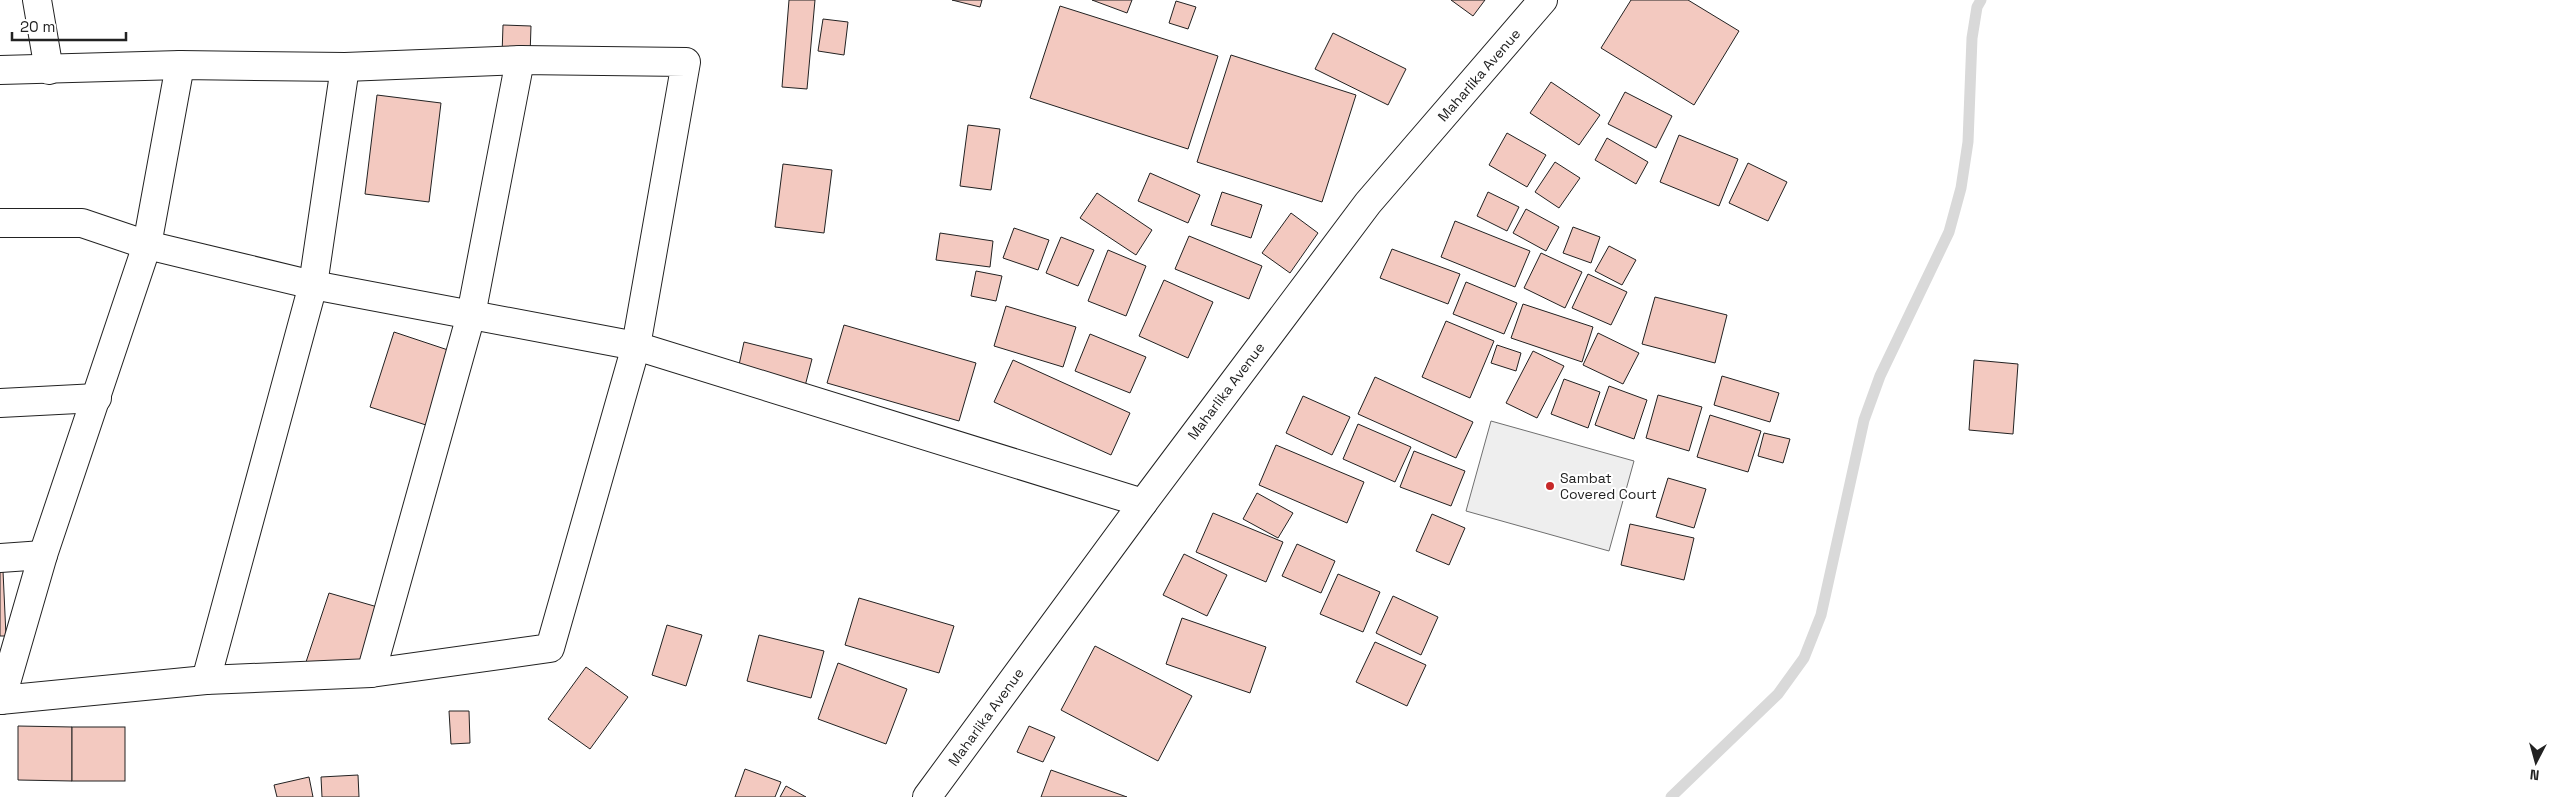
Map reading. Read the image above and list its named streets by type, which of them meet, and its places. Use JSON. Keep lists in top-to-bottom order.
{
  "streets": {
    "street": ["Maharlika Avenue"]
  },
  "places": ["Sambat Covered Court"],
  "scale_bar": "20 m",
  "north": "bottom"
}
